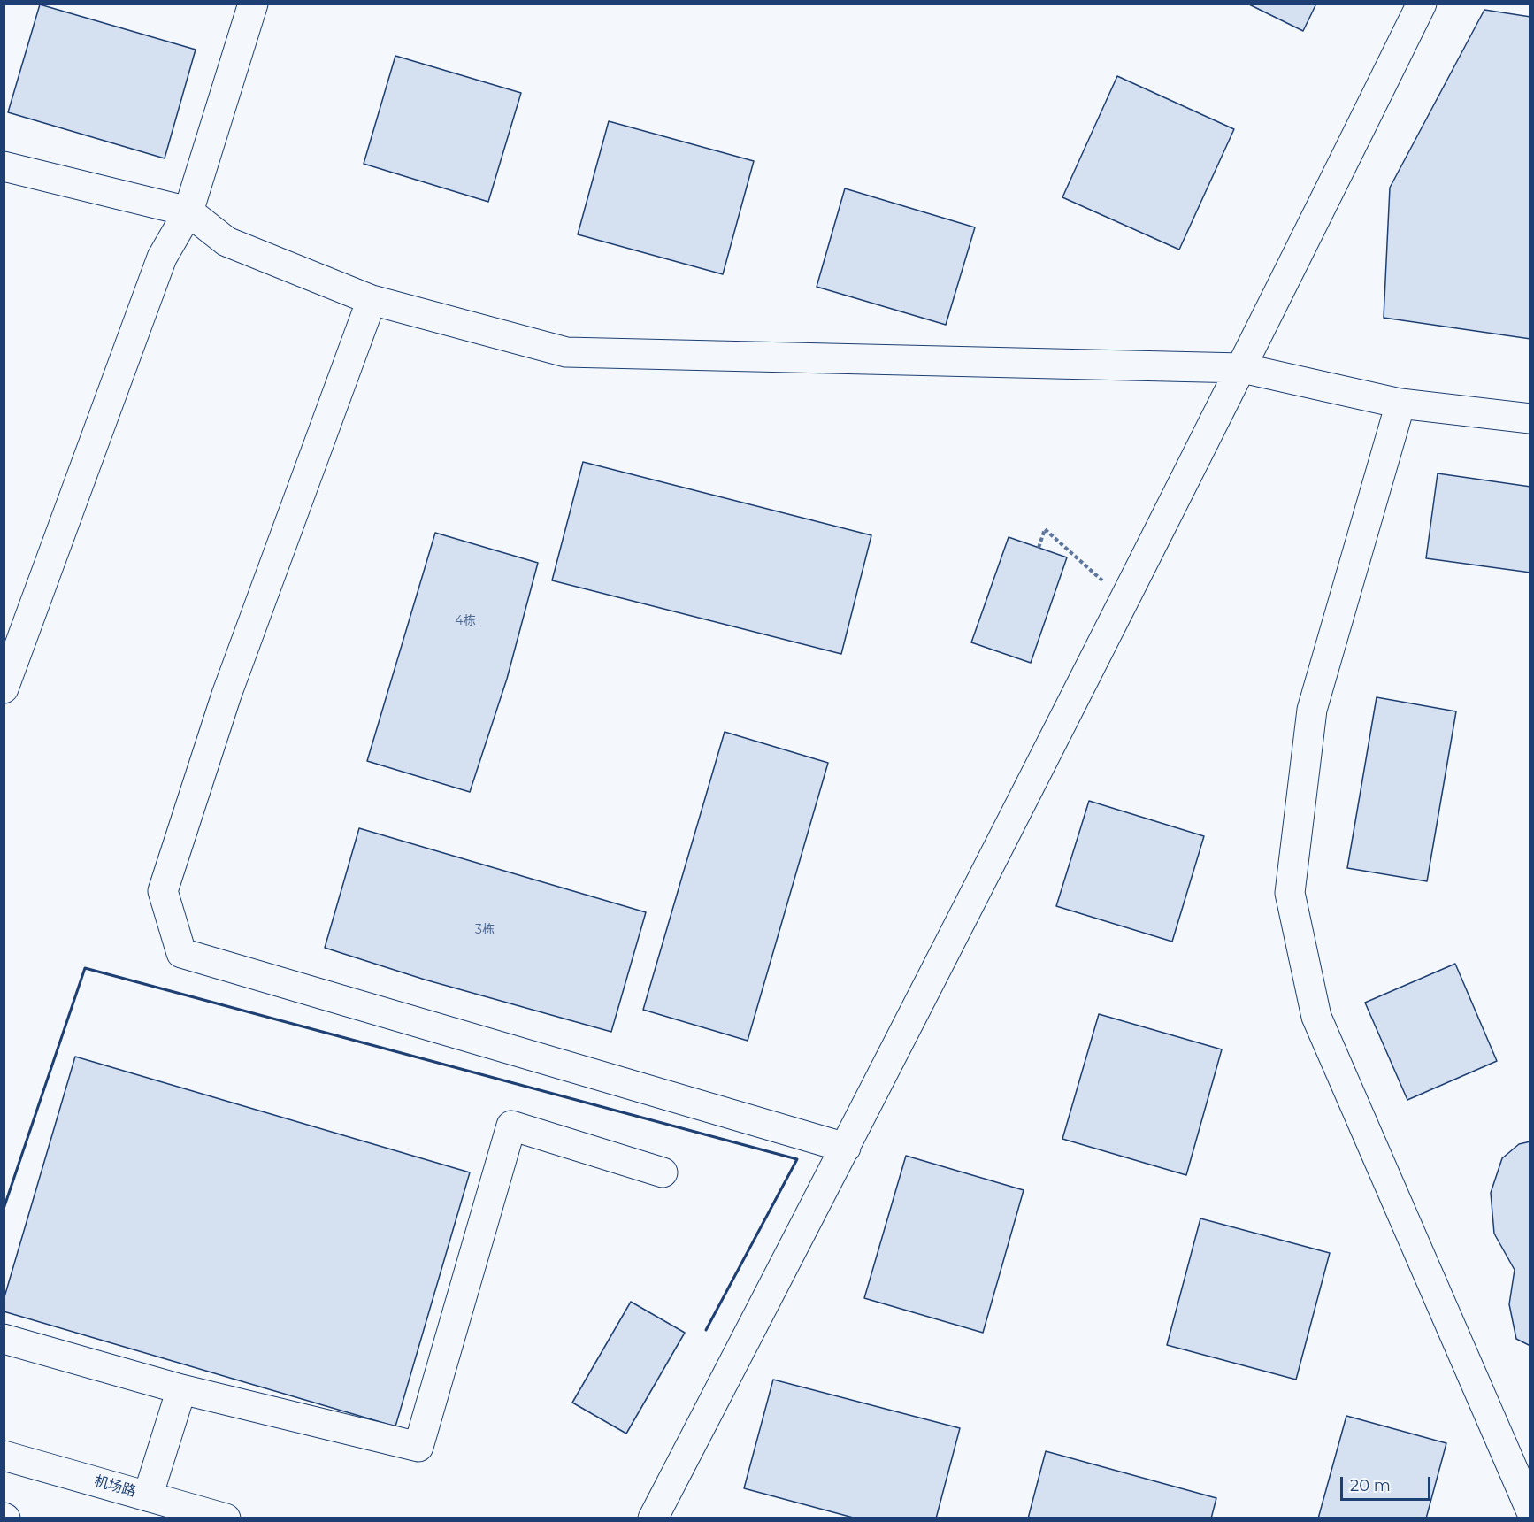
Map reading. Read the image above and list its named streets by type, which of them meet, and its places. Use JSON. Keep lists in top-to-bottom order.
{
  "streets": {
    "street": ["机场路"]
  },
  "house_numbers": ["4栋", "3栋"],
  "scale_bar": "20 m"
}
